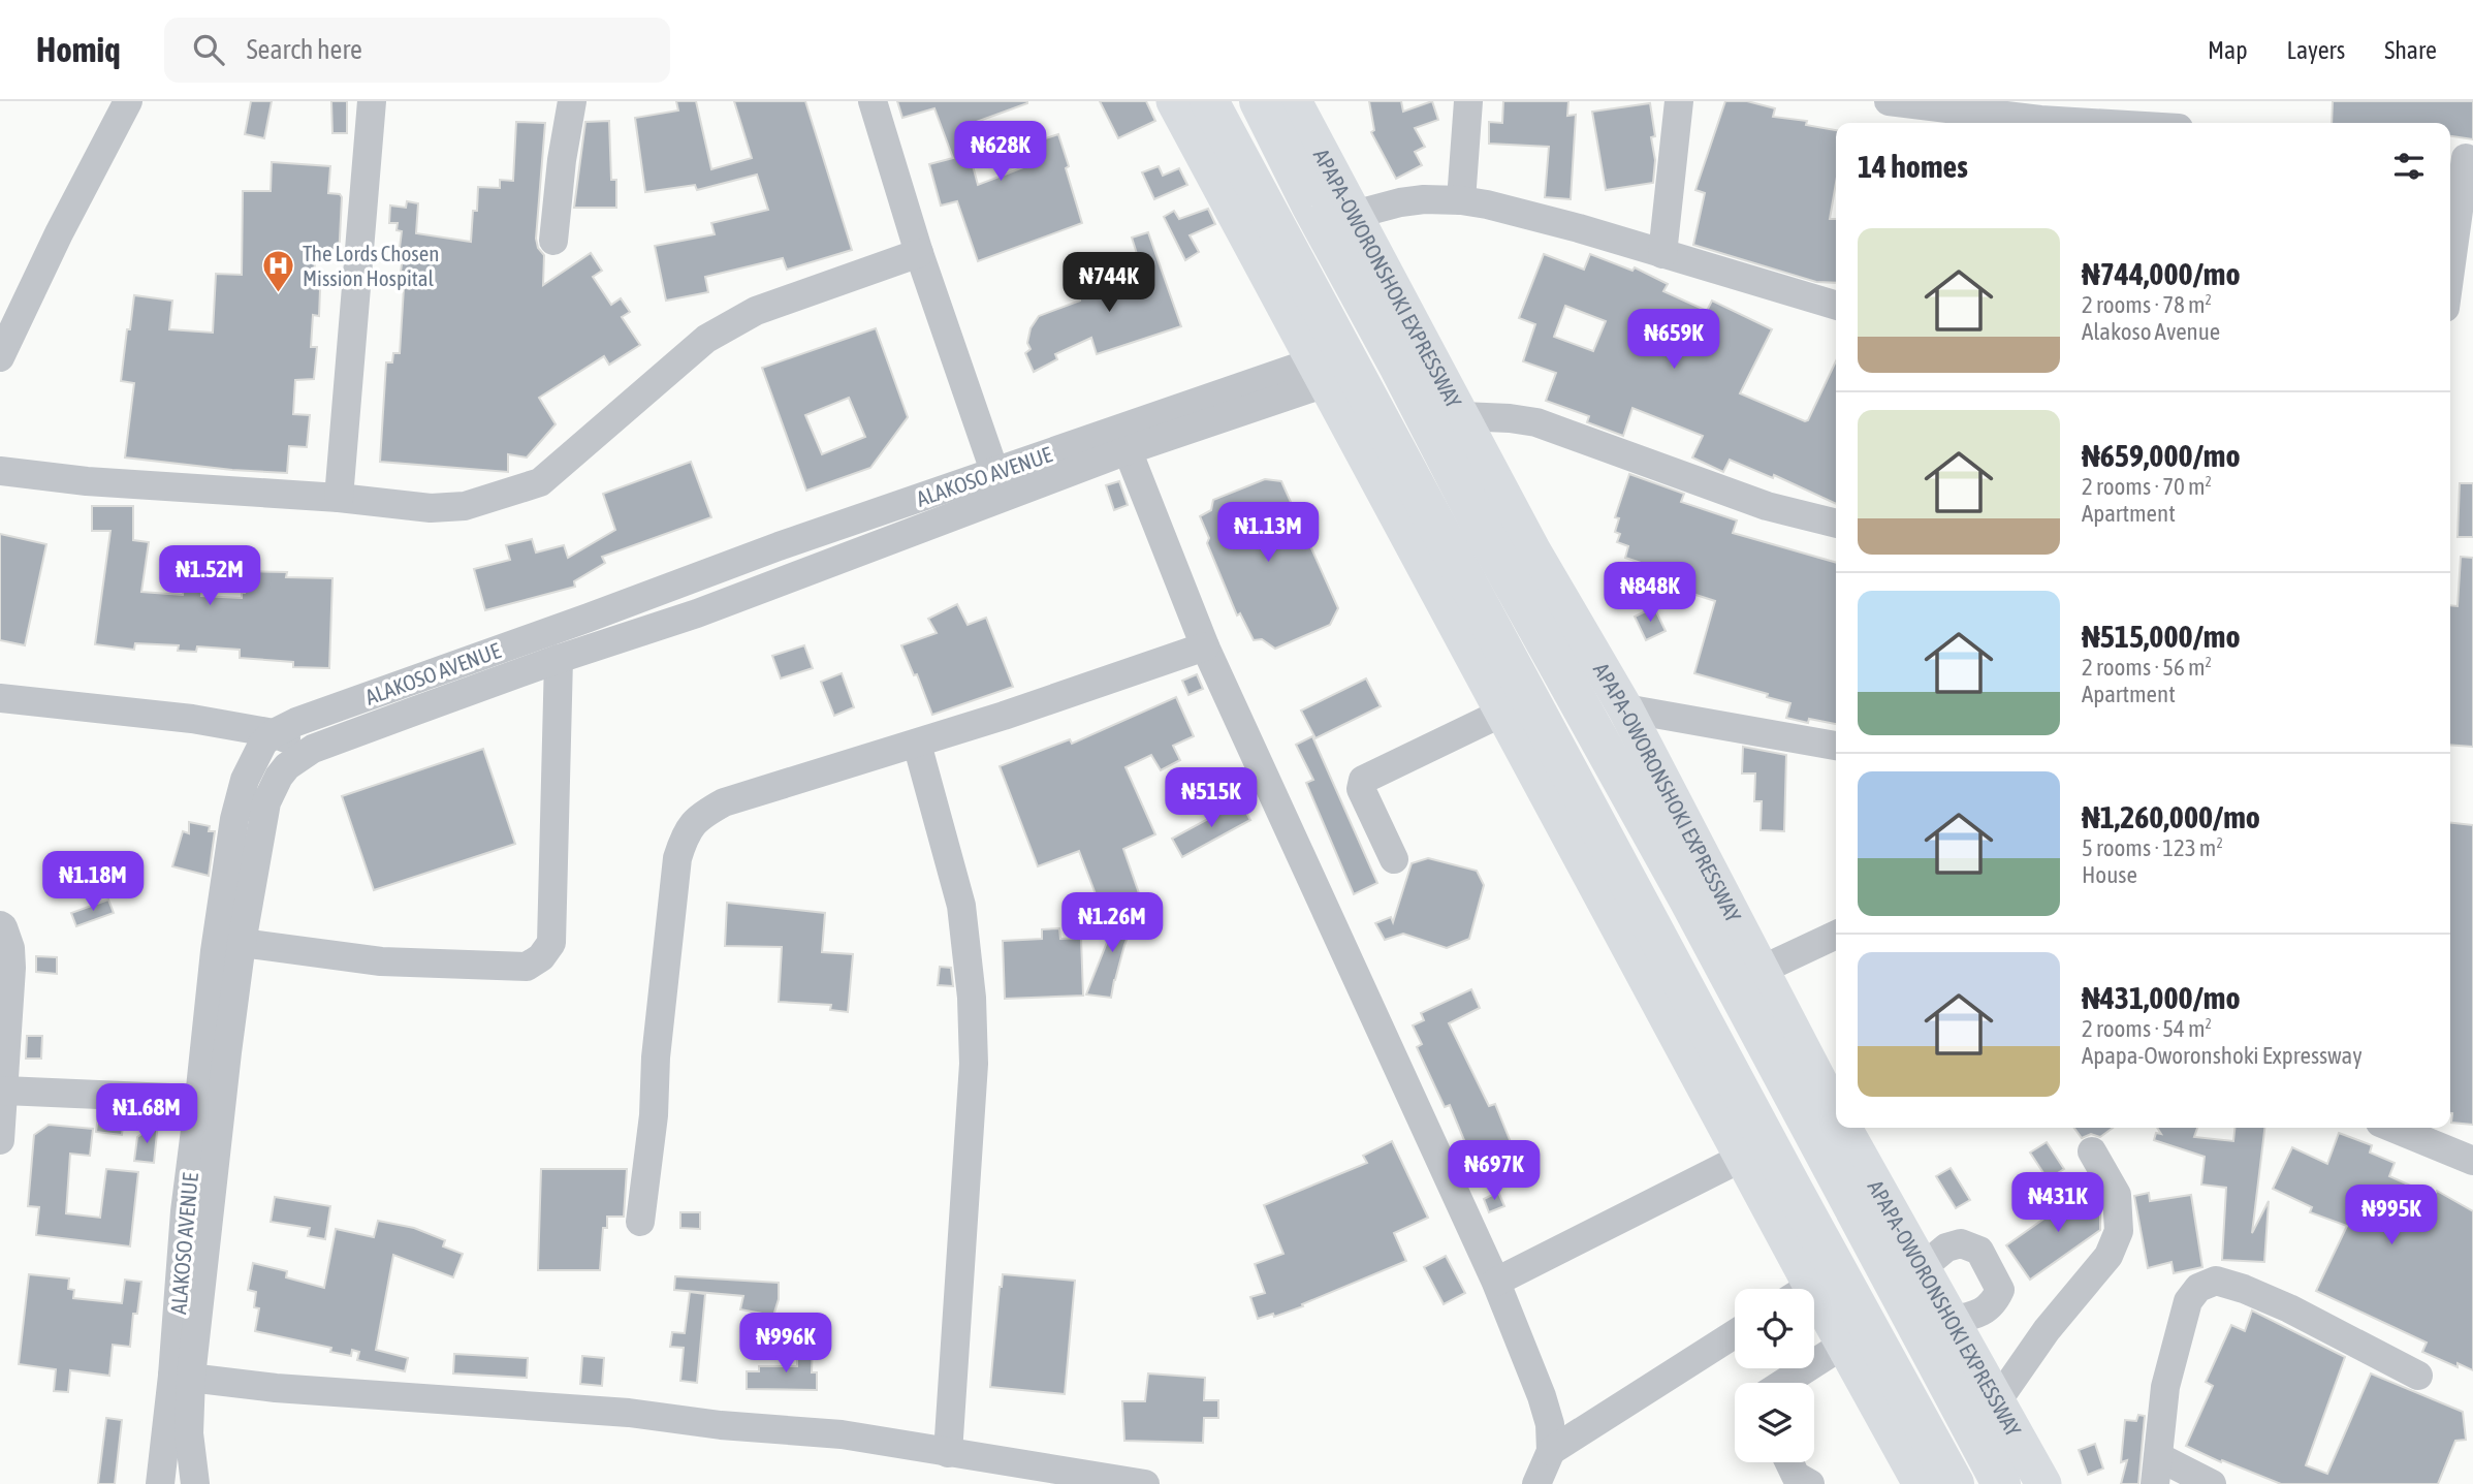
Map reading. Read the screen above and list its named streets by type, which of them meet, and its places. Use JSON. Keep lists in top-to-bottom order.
{
  "streets": {
    "highway": ["APAPA-OWORONSHOKI EXPRESSWAY"],
    "street": ["ALAKOSO AVENUE"]
  },
  "places": {
    "hospital": ["The Lords Chosen Mission Hospital"]
  },
  "page": {
    "header": "Homiq",
    "search": "Search here",
    "nav": ["Map", "Layers", "Share"],
    "price": [
      "₦628K",
      "₦744K",
      "₦659K",
      "₦1.13M",
      "₦1.52M",
      "₦848K",
      "₦515K",
      "₦1.18M",
      "₦1.26M",
      "₦1.68M",
      "₦697K",
      "₦431K",
      "₦995K",
      "₦996K"
    ],
    "heading": "14 homes",
    "list": [
      {
        "name": "₦744,000/mo",
        "note": "2 rooms · 78 m² · Alakoso Avenue"
      },
      {
        "name": "₦659,000/mo",
        "note": "2 rooms · 70 m² · Apartment"
      },
      {
        "name": "₦515,000/mo",
        "note": "2 rooms · 56 m² · Apartment"
      },
      {
        "name": "₦1,260,000/mo",
        "note": "5 rooms · 123 m² · House"
      },
      {
        "name": "₦431,000/mo",
        "note": "2 rooms · 54 m² · Apapa-Oworonshoki Expressway"
      }
    ]
  }
}
